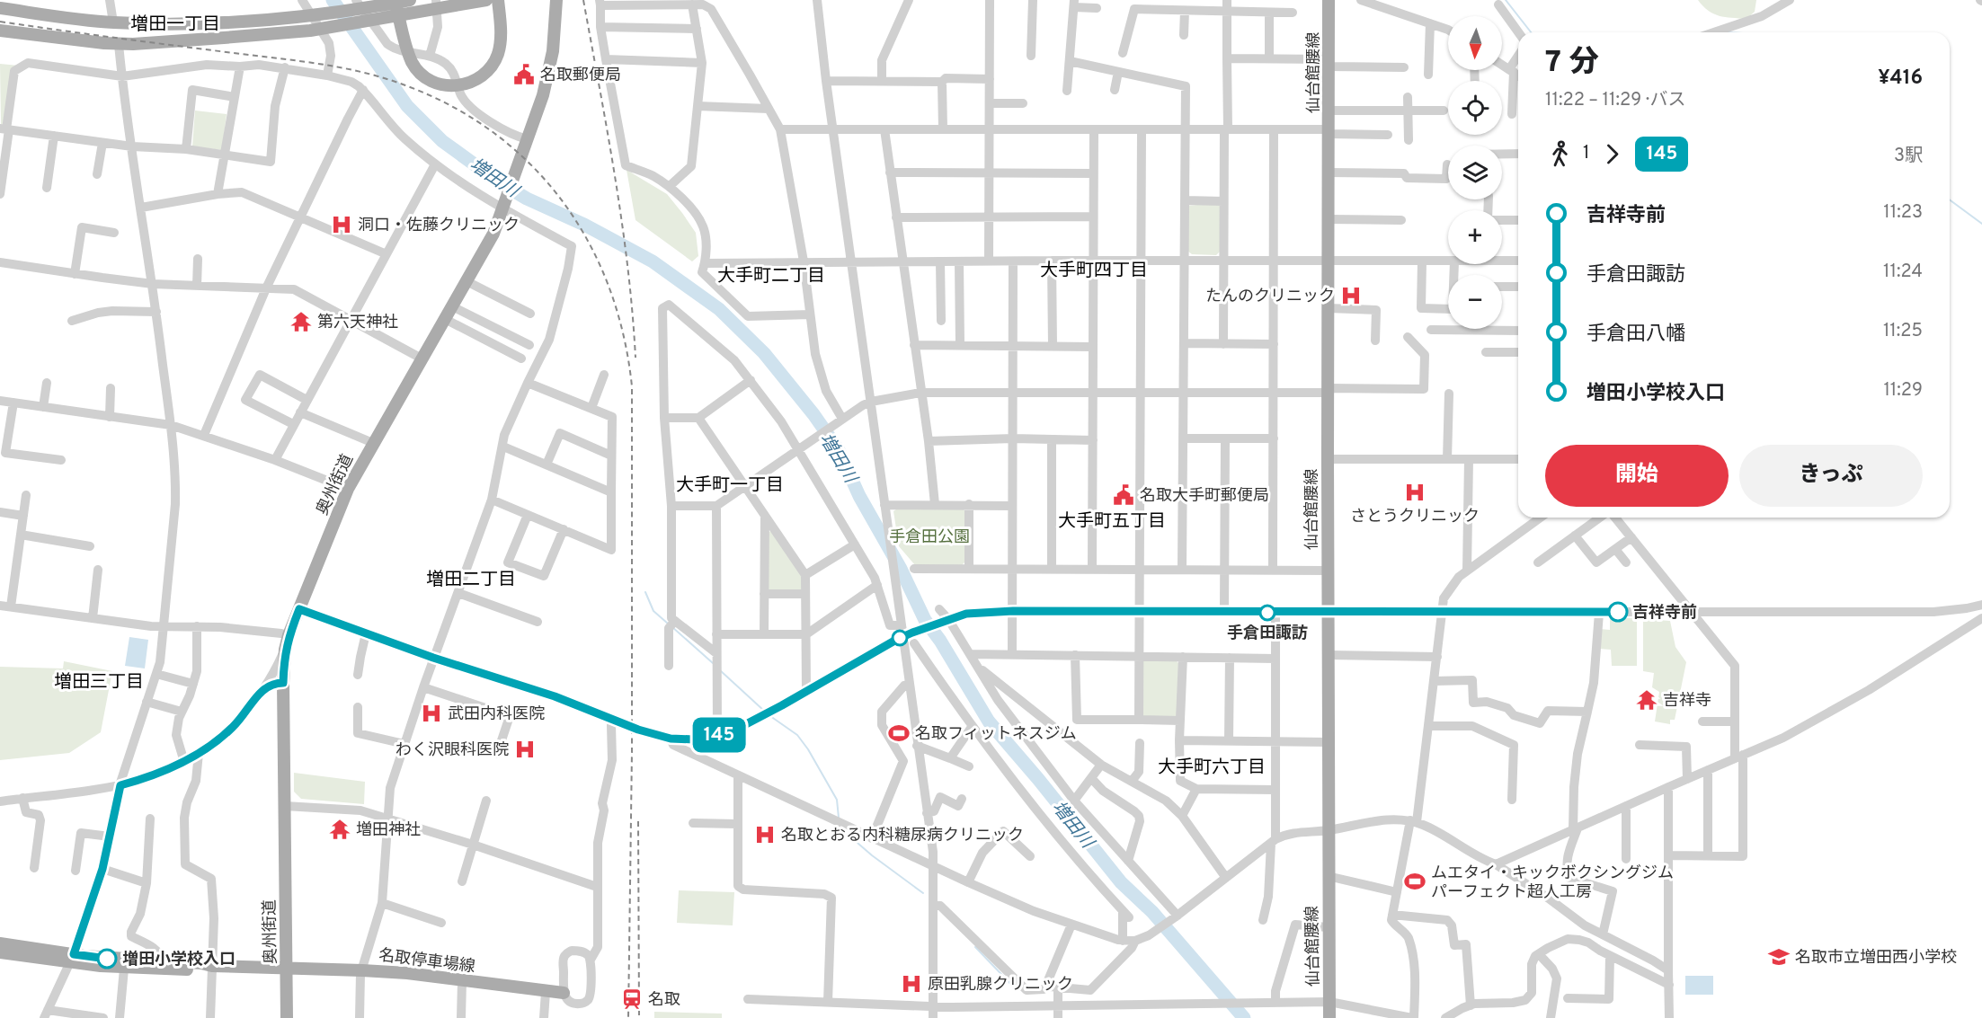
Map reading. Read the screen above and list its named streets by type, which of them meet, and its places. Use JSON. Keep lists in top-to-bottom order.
{
  "streets": {
    "main road": ["仙台館腰線", "奥州街道", "名取停車場線"]
  },
  "crossings": [
    ["奥州街道", "名取停車場線"]
  ],
  "districts": [
    "増田一丁目",
    "大手町四丁目",
    "大手町二丁目",
    "大手町一丁目",
    "大手町五丁目",
    "増田二丁目",
    "増田三丁目",
    "大手町六丁目"
  ],
  "water": ["増田川"],
  "parks": ["手倉田公園"],
  "places": {
    "public building": ["名取郵便局", "名取大手町郵便局"],
    "hospital": [
      "洞口・佐藤クリニック",
      "たんのクリニック",
      "さとうクリニック",
      "武田内科医院",
      "わく沢眼科医院",
      "名取とおる内科糖尿病クリニック",
      "原田乳腺クリニック"
    ],
    "temple": ["第六天神社", "吉祥寺", "増田神社"],
    "other": ["吉祥寺前", "手倉田諏訪", "増田小学校入口"],
    "sports": ["名取フィットネスジム", "ムエタイ・キックボクシングジム パーフェクト超人工房"],
    "school or university": ["名取市立増田西小学校"],
    "station": ["名取"]
  },
  "lines": ["bus line 145"],
  "north": "bottom",
  "page": {
    "on_map": "145",
    "map_buttons": ["+", "−"],
    "heading": ["7 分", "11:22 – 11:29 · バス", "¥416"],
    "legs": ["1", "145", "3駅"],
    "list": [
      {
        "name": "吉祥寺前",
        "value": "11:23"
      },
      {
        "name": "手倉田諏訪",
        "value": "11:24"
      },
      {
        "name": "手倉田八幡",
        "value": "11:25"
      },
      {
        "name": "増田小学校入口",
        "value": "11:29"
      }
    ],
    "buttons": ["開始", "きっぷ"]
  }
}
